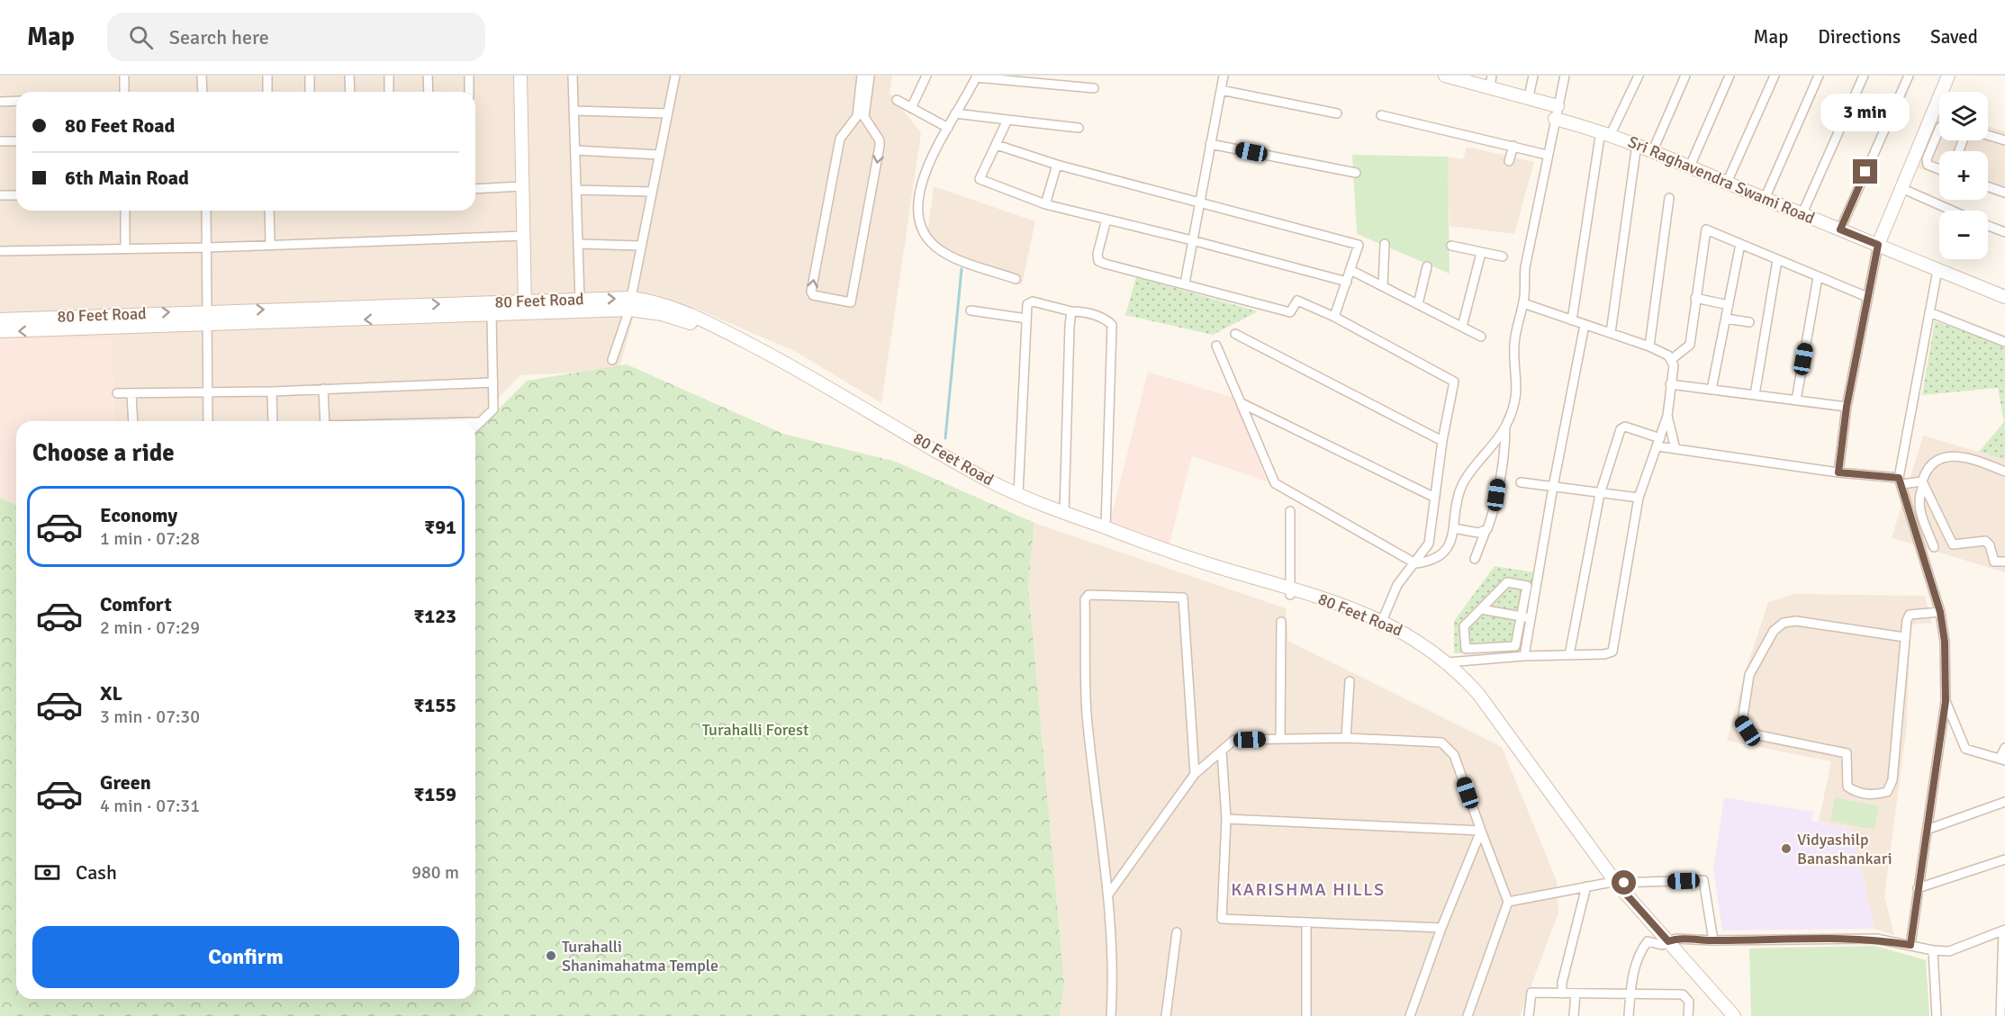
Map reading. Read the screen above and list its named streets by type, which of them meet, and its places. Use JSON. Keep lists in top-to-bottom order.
{
  "streets": {
    "main road": ["Sri Raghavendra Swami Road", "80 Feet Road"]
  },
  "districts": ["KARISHMA HILLS"],
  "parks": ["Turahalli Forest"],
  "places": ["Vidyashilp Banashankari", "Turahalli Shanimahatma Temple"],
  "page": {
    "header": "Map",
    "search": "Search here",
    "nav": ["Map", "Directions", "Saved"],
    "map_buttons": ["+", "−"],
    "banner": ["80 Feet Road", "6th Main Road"],
    "bubble": "3 min",
    "heading": "Choose a ride",
    "list": [
      {
        "name": "Economy",
        "note": "1 min · 07:28",
        "value": "₹91"
      },
      {
        "name": "Comfort",
        "note": "2 min · 07:29",
        "value": "₹123"
      },
      {
        "name": "XL",
        "note": "3 min · 07:30",
        "value": "₹155"
      },
      {
        "name": "Green",
        "note": "4 min · 07:31",
        "value": "₹159"
      }
    ],
    "pay": ["Cash", "980 m"],
    "buttons": "Confirm"
  }
}
